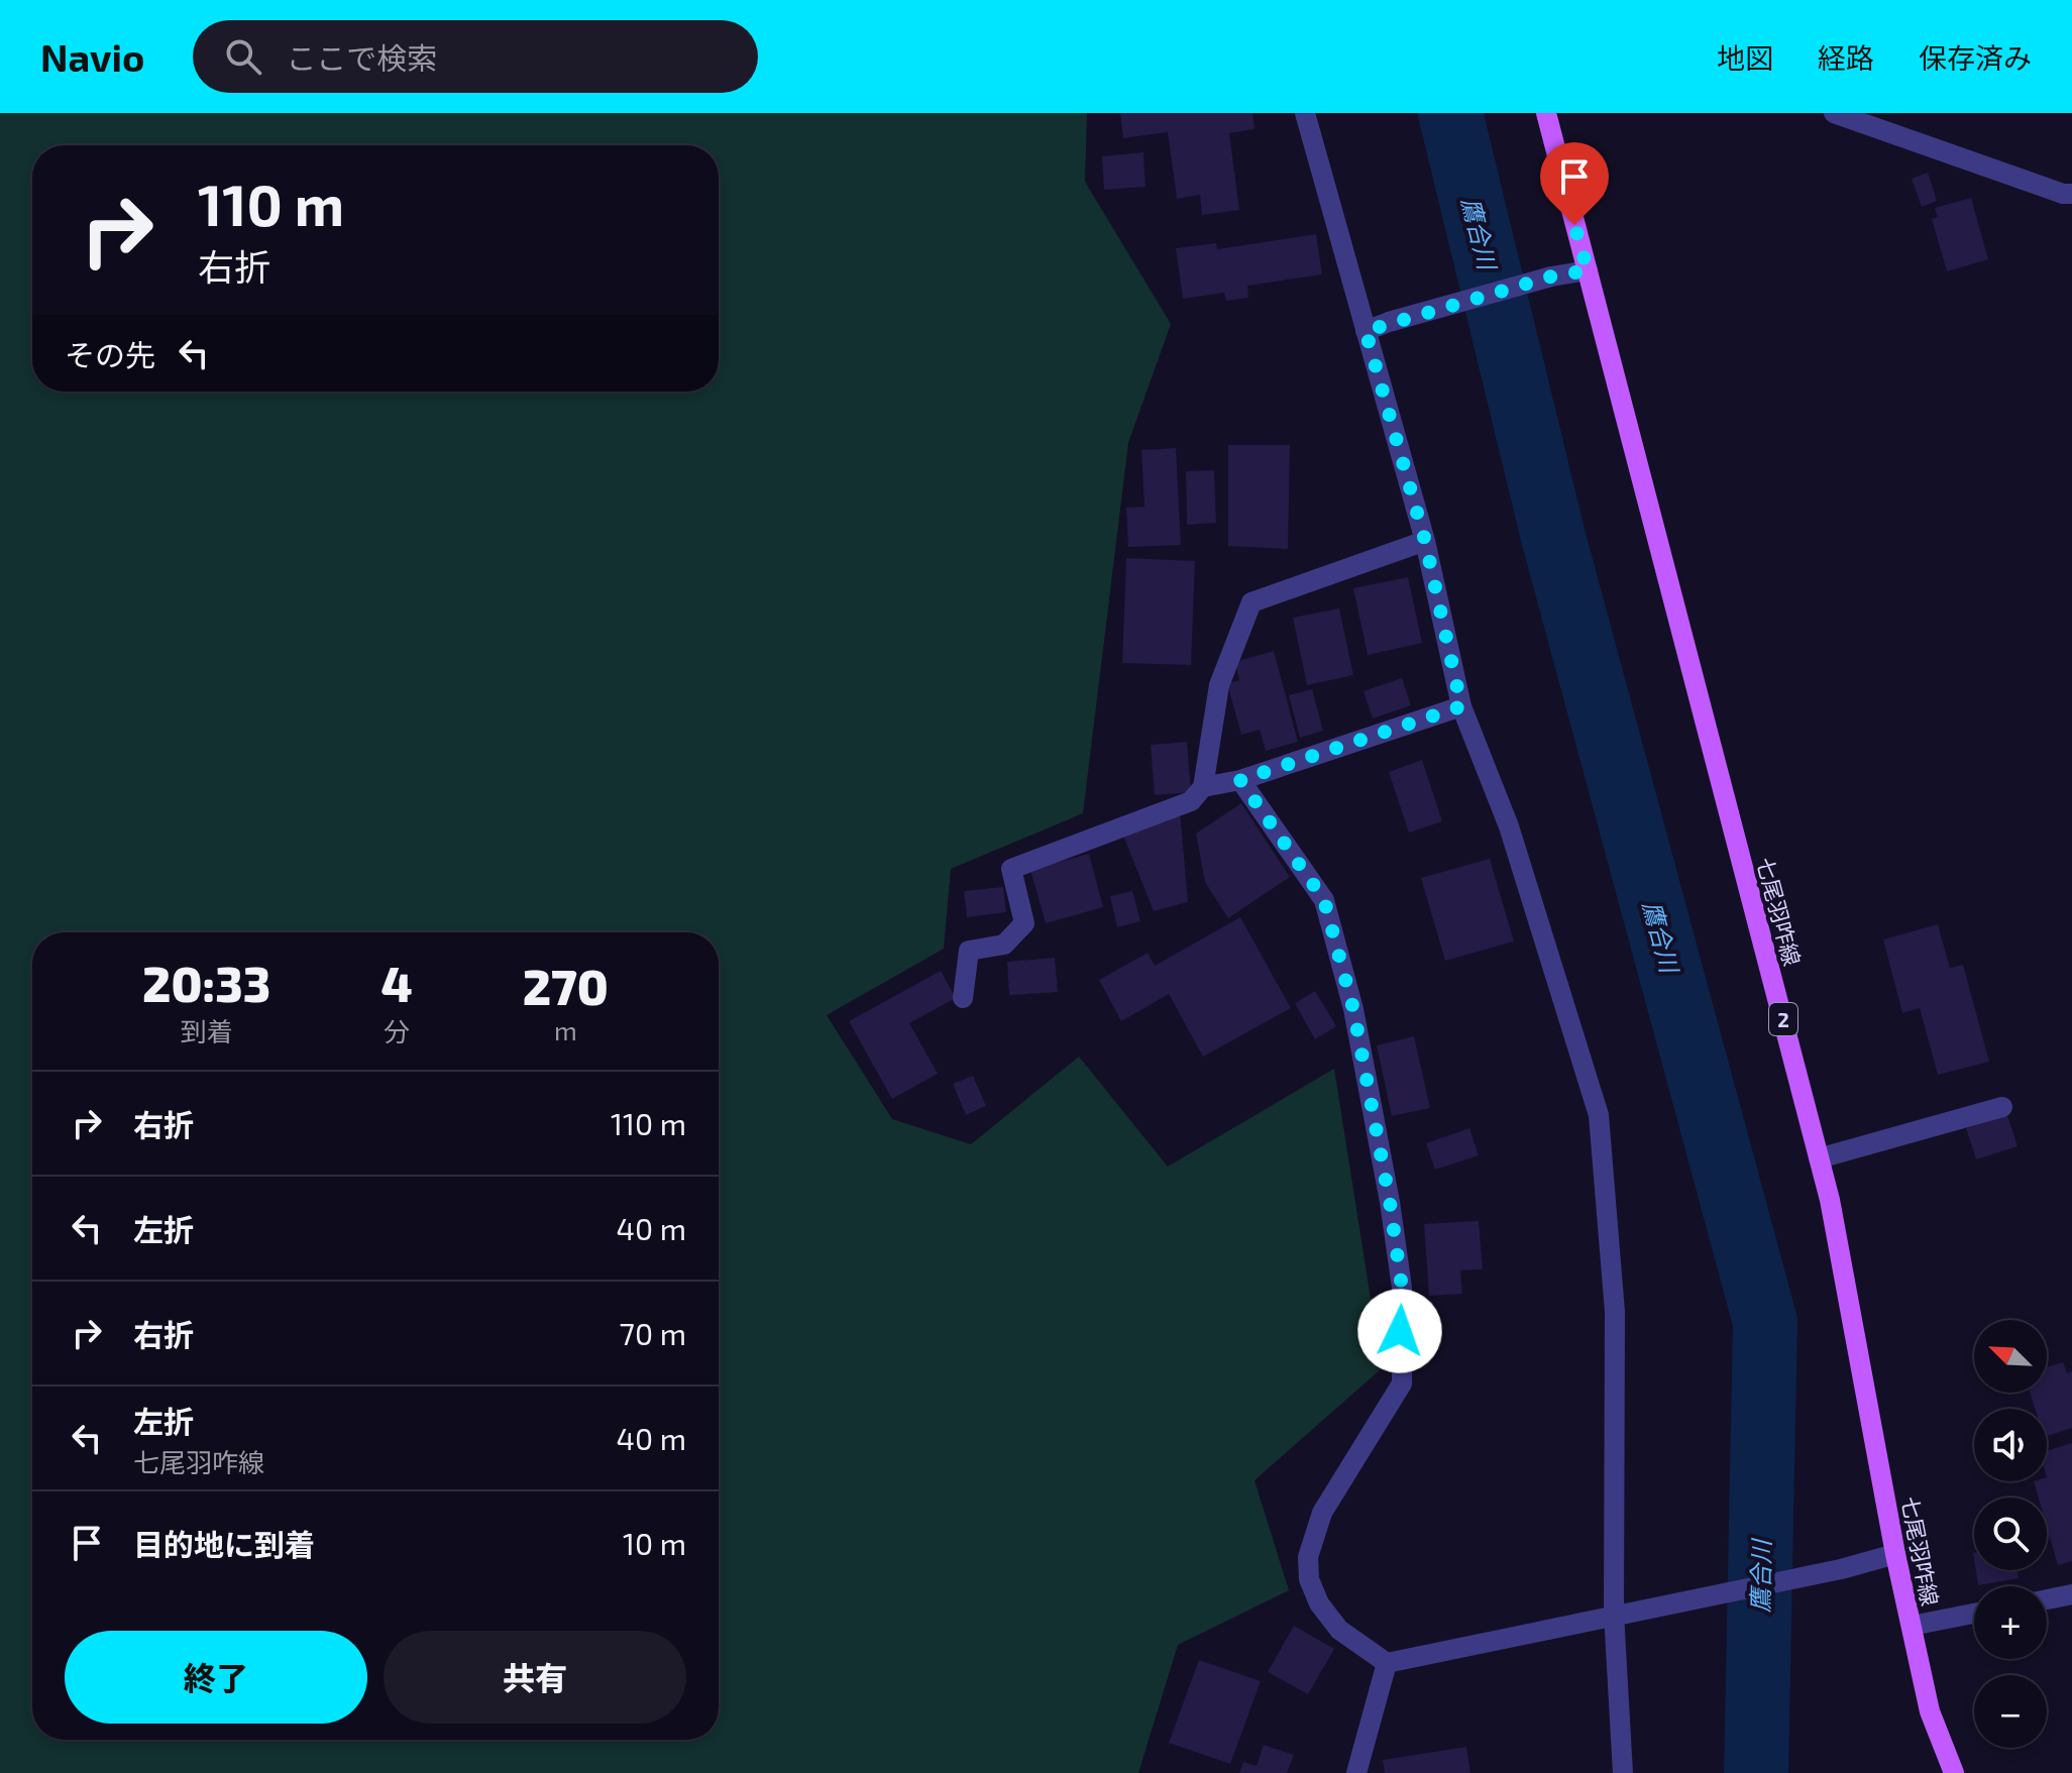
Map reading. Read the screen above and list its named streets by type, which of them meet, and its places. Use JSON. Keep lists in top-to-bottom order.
{
  "streets": {
    "main road": ["七尾羽咋線", "2"]
  },
  "water": ["鷹合川"],
  "north": "top left",
  "page": {
    "header": "Navio",
    "search": "ここで検索",
    "nav": ["地図", "経路", "保存済み"],
    "turn": ["110 m", "右折"],
    "then": "その先",
    "eta": [
      "20:33",
      "到着",
      "4",
      "分",
      "270",
      "m"
    ],
    "list": [
      {
        "name": "右折",
        "value": "110 m"
      },
      {
        "name": "左折",
        "value": "40 m"
      },
      {
        "name": "右折",
        "value": "70 m"
      },
      {
        "name": "左折",
        "note": "七尾羽咋線",
        "value": "40 m"
      },
      {
        "name": "目的地に到着",
        "value": "10 m"
      }
    ],
    "map_buttons": ["+", "−"],
    "buttons": ["終了", "共有"]
  }
}
